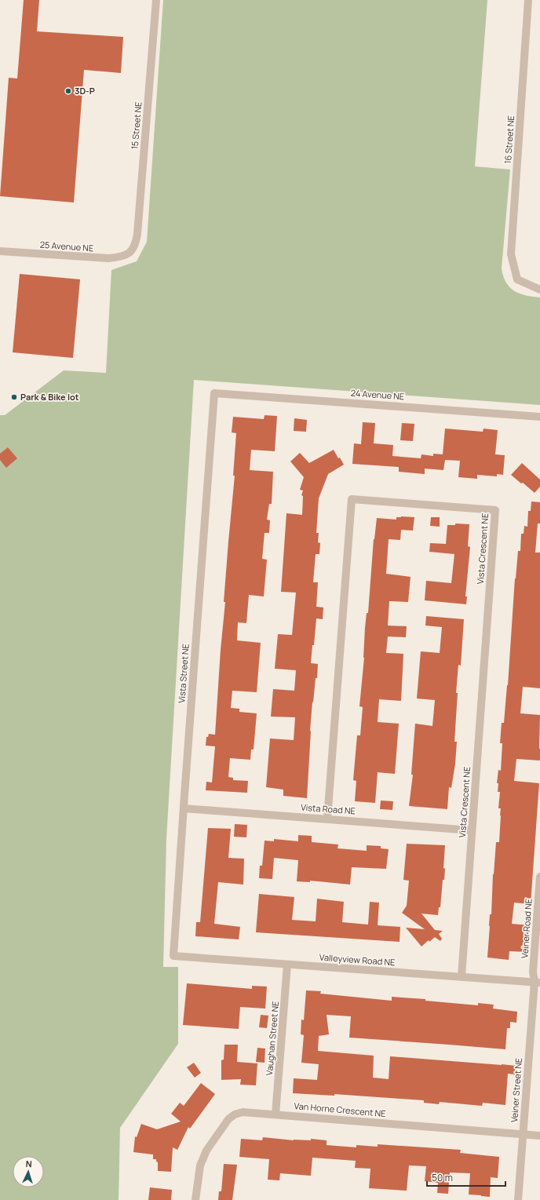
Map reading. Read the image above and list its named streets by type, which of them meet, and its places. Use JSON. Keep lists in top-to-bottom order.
{
  "streets": {
    "street": [
      "15 Street NE",
      "16 Street NE",
      "25 Avenue NE",
      "24 Avenue NE",
      "Vista Crescent NE",
      "Vista Street NE",
      "Vista Road NE",
      "Veiner Road NE",
      "Valleyview Road NE",
      "Vaughan Street NE",
      "Veiner Street NE",
      "Van Horne Crescent NE"
    ]
  },
  "crossings": [
    ["15 Street NE", "25 Avenue NE"],
    ["24 Avenue NE", "Vista Street NE"],
    ["Vista Crescent NE", "Vista Road NE"],
    ["Vista Crescent NE", "Valleyview Road NE"],
    ["Vista Street NE", "Vista Road NE"],
    ["Vista Street NE", "Valleyview Road NE"],
    ["Veiner Road NE", "Valleyview Road NE"],
    ["Veiner Road NE", "Veiner Street NE"],
    ["Valleyview Road NE", "Vaughan Street NE"],
    ["Valleyview Road NE", "Veiner Street NE"],
    ["Vaughan Street NE", "Van Horne Crescent NE"],
    ["Veiner Street NE", "Van Horne Crescent NE"]
  ],
  "places": ["3D-P", "Park & Bike lot"],
  "scale_bar": "50 m",
  "north": "top"
}
